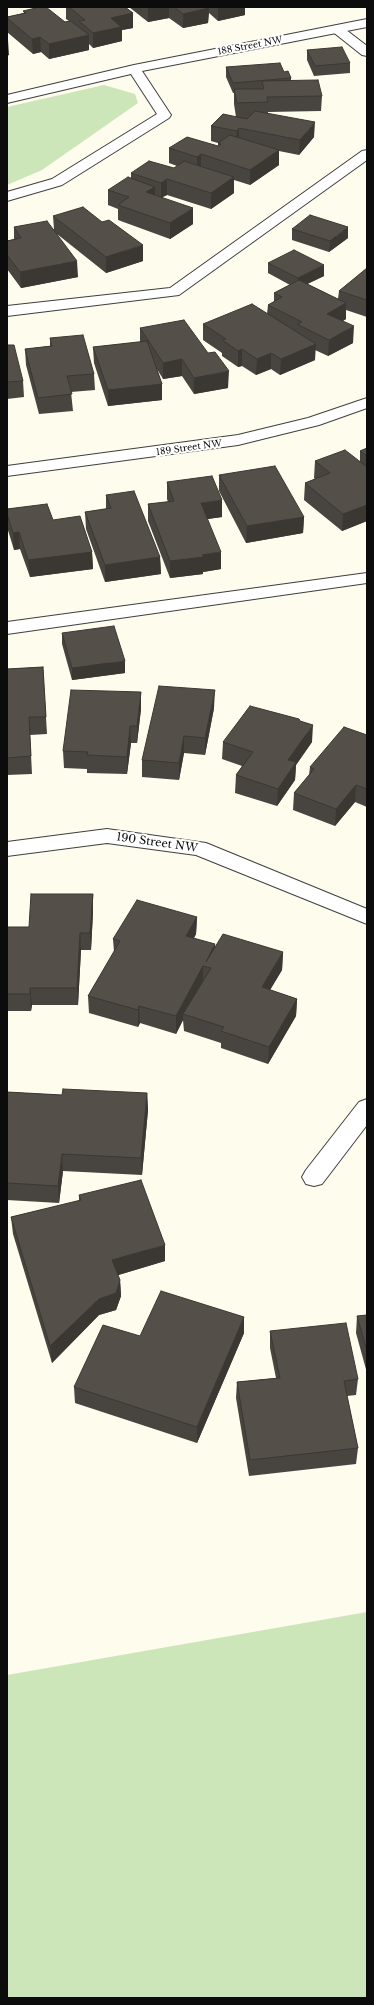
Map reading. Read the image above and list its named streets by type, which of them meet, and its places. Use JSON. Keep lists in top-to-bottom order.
{
  "streets": {
    "street": ["188 Street NW", "189 Street NW", "190 Street NW"]
  }
}
